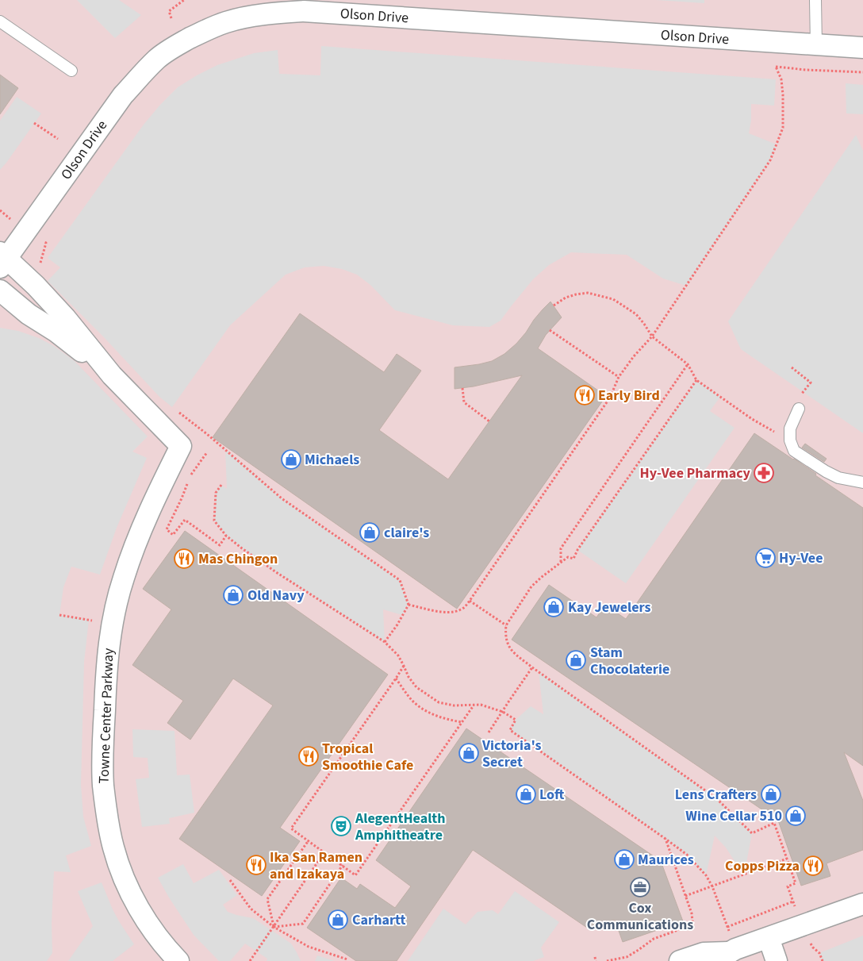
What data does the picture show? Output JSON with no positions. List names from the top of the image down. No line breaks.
{"streets":{"street":["Olson Drive","Towne Center Parkway"]},"crossings":[["Olson Drive","Towne Center Parkway"]],"places":{"restaurant":["Early Bird","Mas Chingon","Tropical Smoothie Cafe","Ika San Ramen and Izakaya","Copps Pizza"],"shop":["Michaels","claire's","Old Navy","Kay Jewelers","Stam Chocolaterie","Victoria's Secret","Loft","Lens Crafters","Wine Cellar 510","Maurices","Carhartt"],"pharmacy":["Hy-Vee Pharmacy"],"supermarket":["Hy-Vee"],"theatre":["AlegentHealth Amphitheatre"],"office":["Cox Communications"]}}
